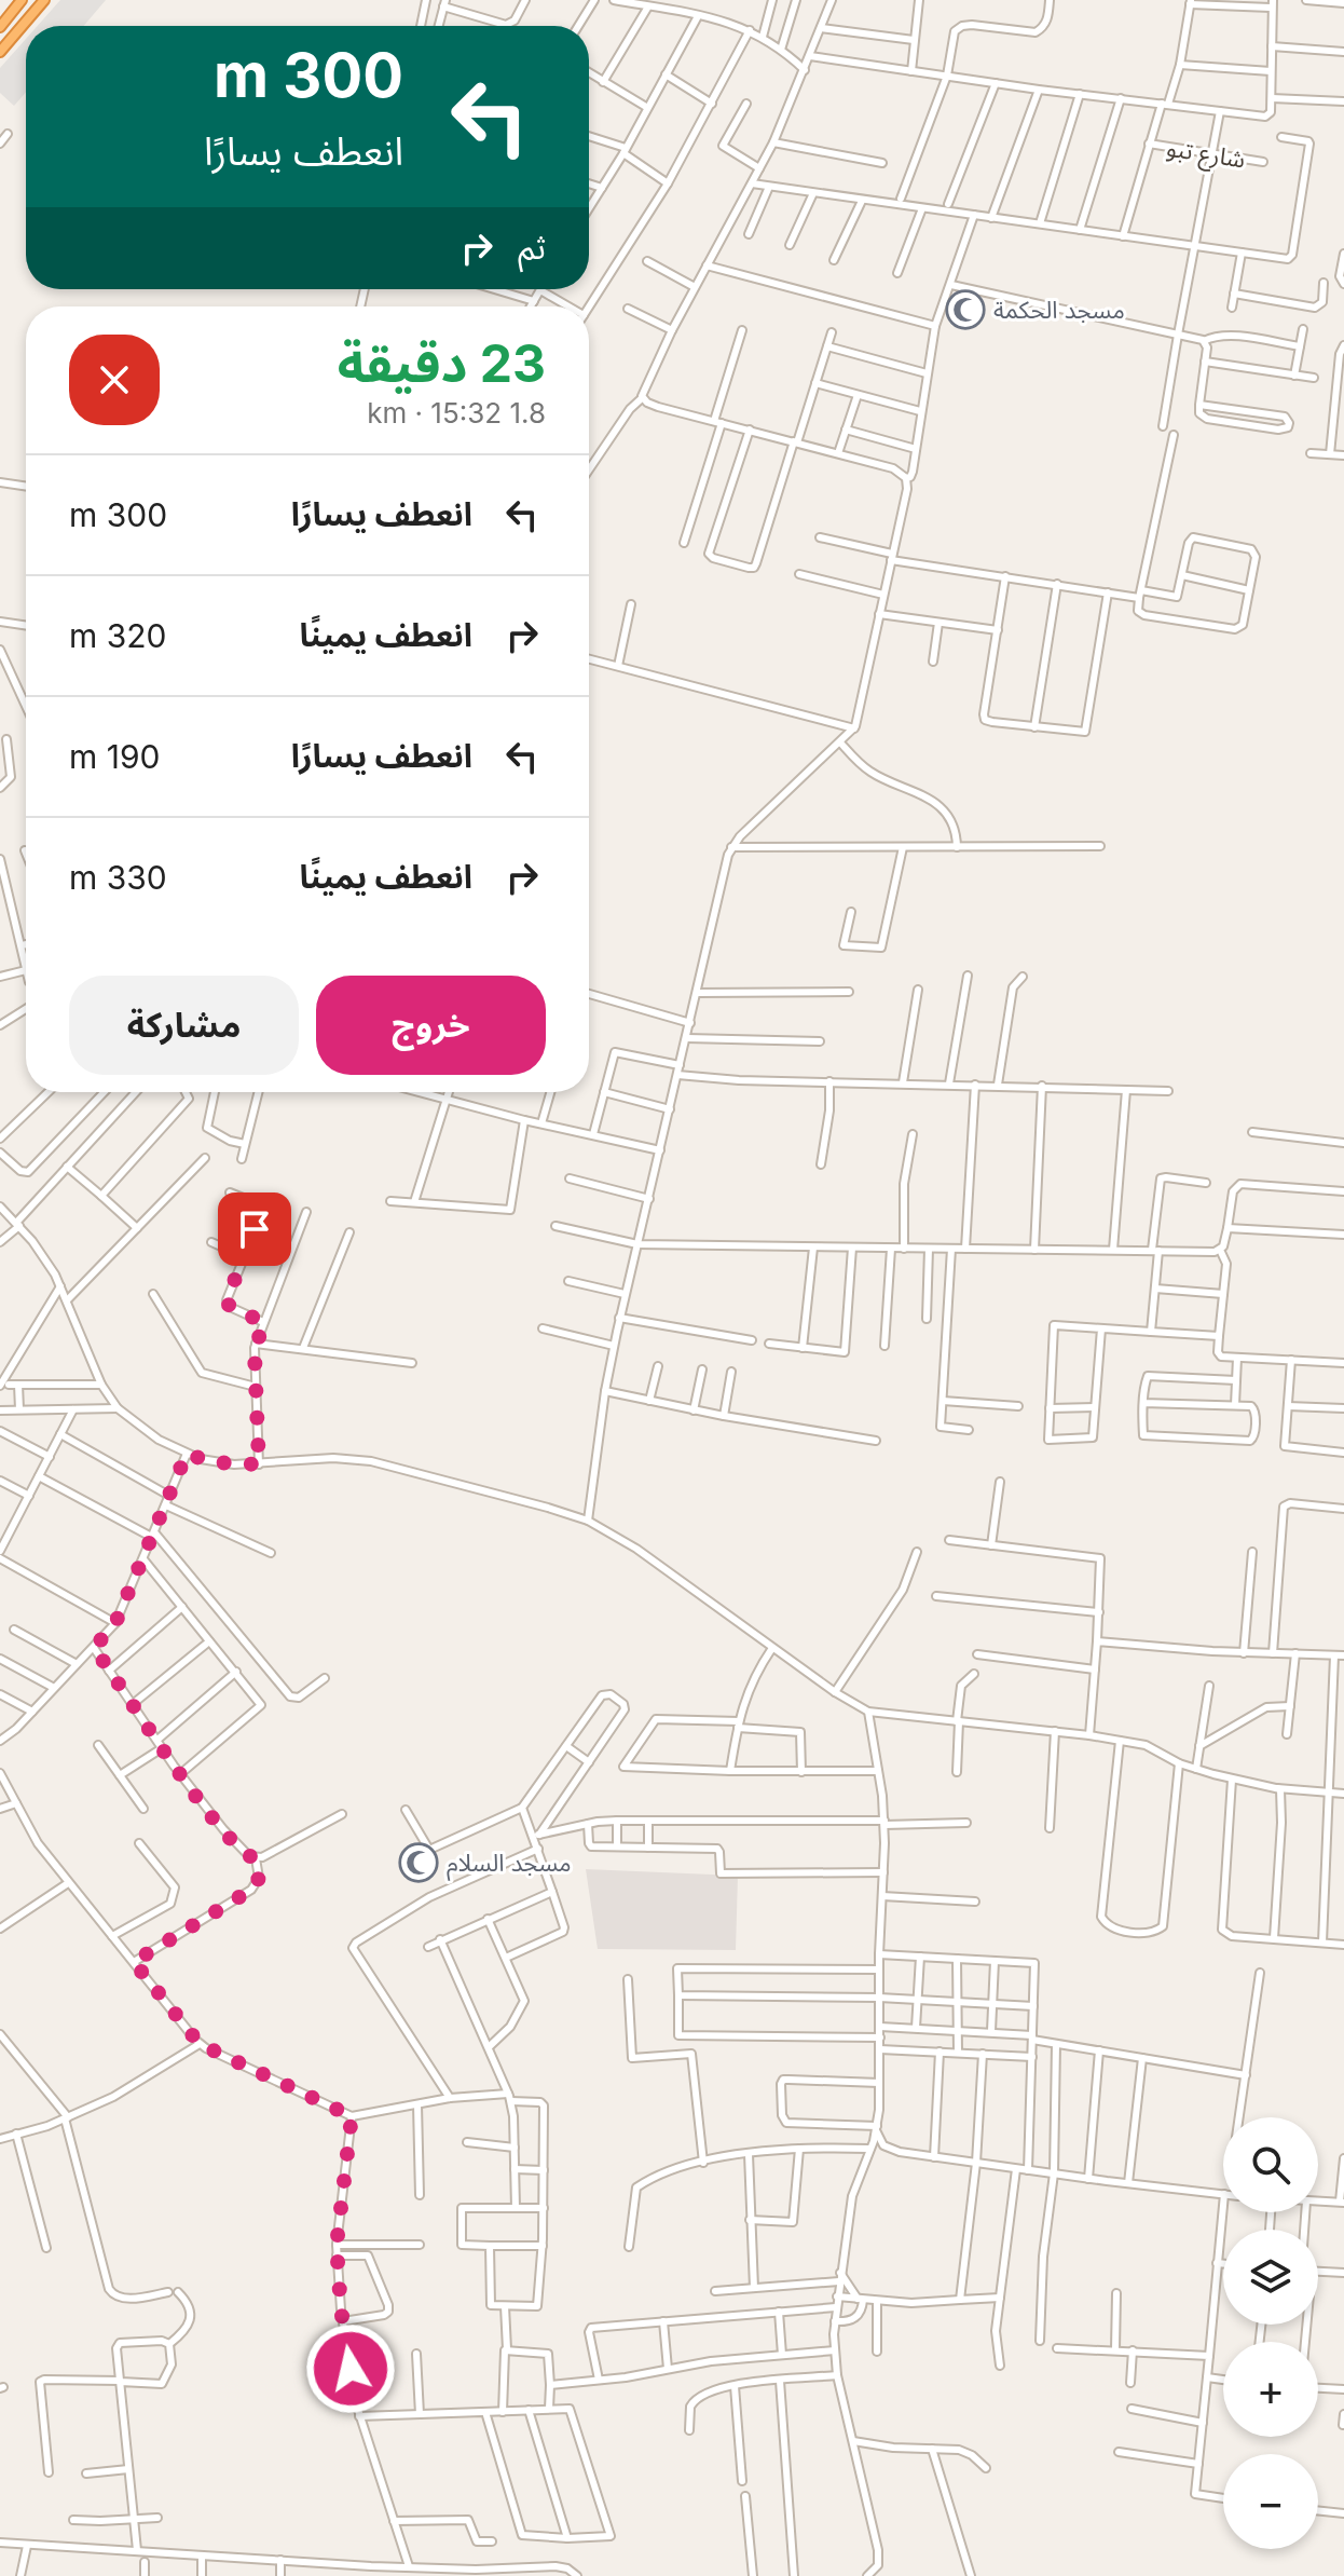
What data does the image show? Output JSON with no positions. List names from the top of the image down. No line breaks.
{"streets":{"street":["شارع تبو"]},"places":{"mosque":["مسجد الحكمة","مسجد السلام"]},"page":{"turn":["300 m","انعطف يسارًا"],"then":"ثم","heading":["23 دقيقة","1.8 km · 15:32"],"list":[{"name":"انعطف يسارًا","value":"300 m"},{"name":"انعطف يمينًا","value":"320 m"},{"name":"انعطف يسارًا","value":"190 m"},{"name":"انعطف يمينًا","value":"330 m"}],"buttons":["خروج","مشاركة"],"map_buttons":["+","−"]}}
